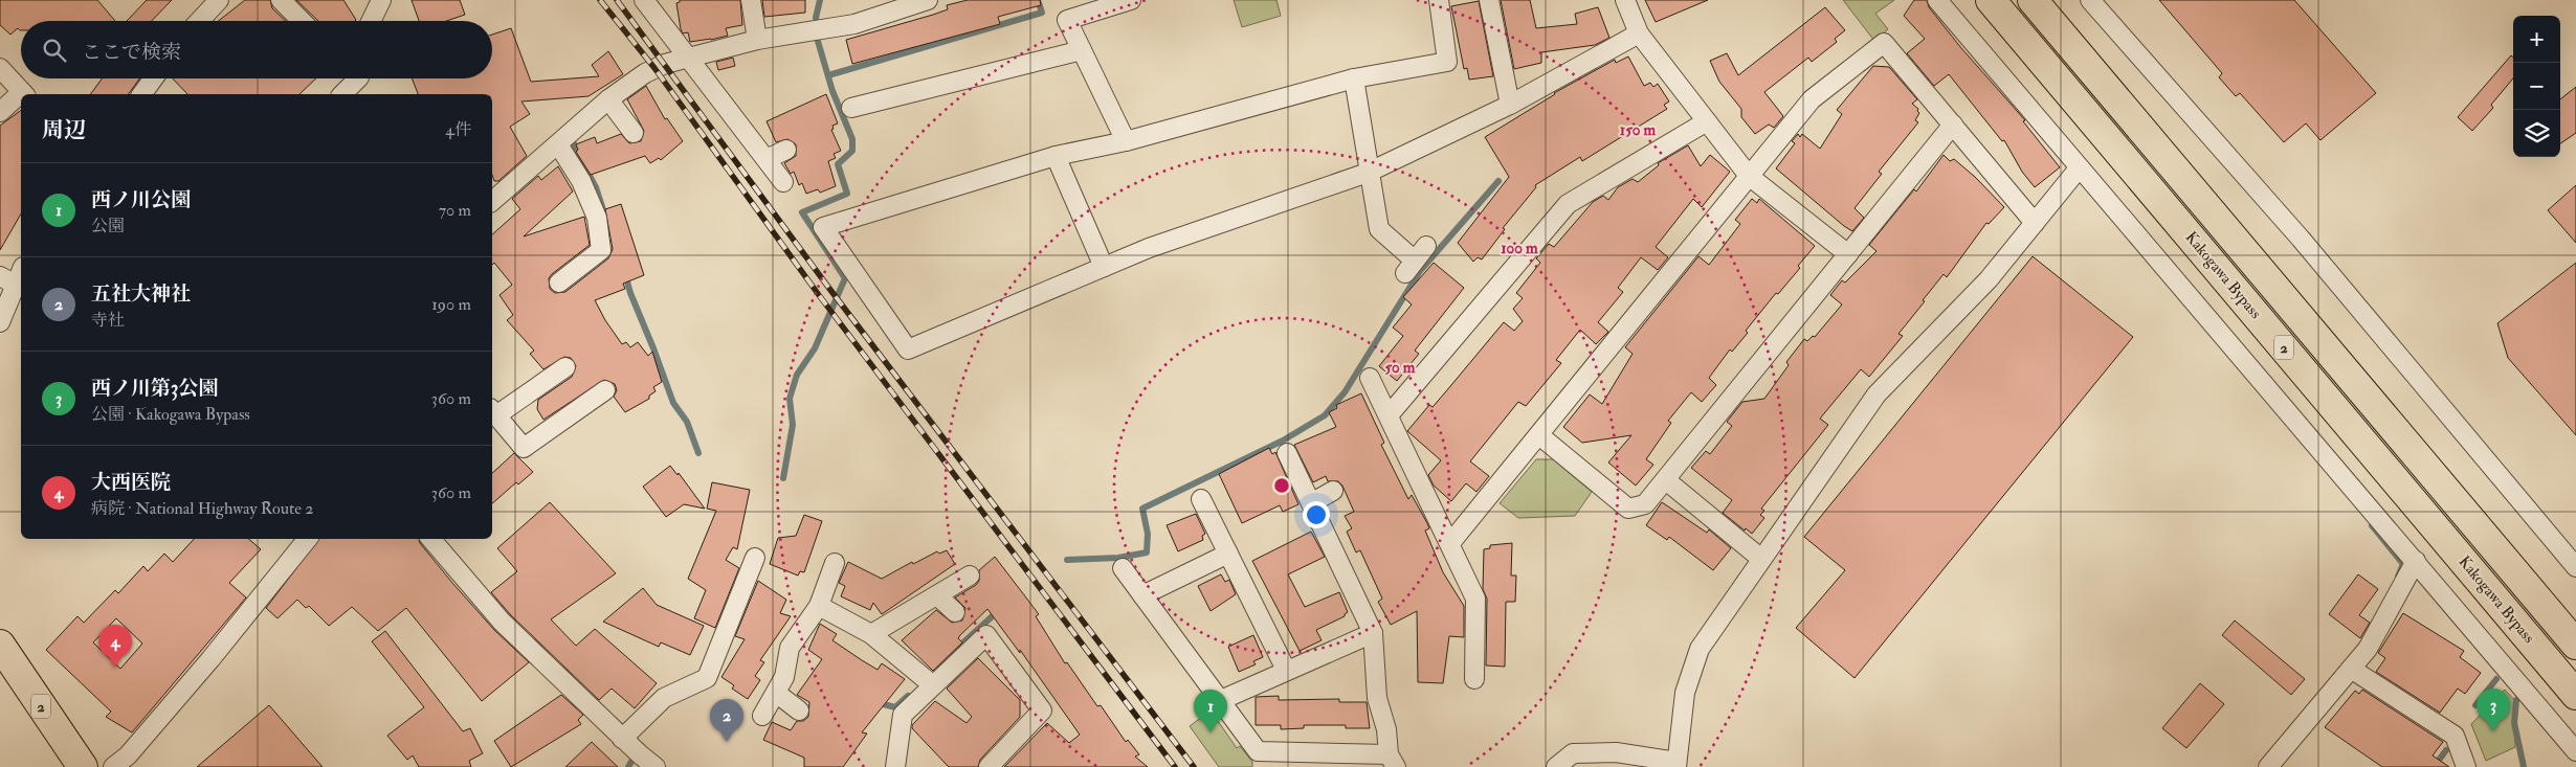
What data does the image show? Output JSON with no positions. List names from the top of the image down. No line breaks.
{"streets":{"highway":["Kakogawa Bypass","2"]},"page":{"map_buttons":["+","−"],"search":"ここで検索","heading":["周辺","4件"],"list":[{"mark":"1","name":"西ノ川公園","note":"公園","value":"70 m"},{"mark":"2","name":"五社大神社","note":"寺社","value":"190 m"},{"mark":"3","name":"西ノ川第3公園","note":"公園 · Kakogawa Bypass","value":"360 m"},{"mark":"4","name":"大西医院","note":"病院 · National Highway Route 2","value":"360 m"}],"pins":["4","3","1","2"]},"rings":["150 m","100 m","50 m"]}
